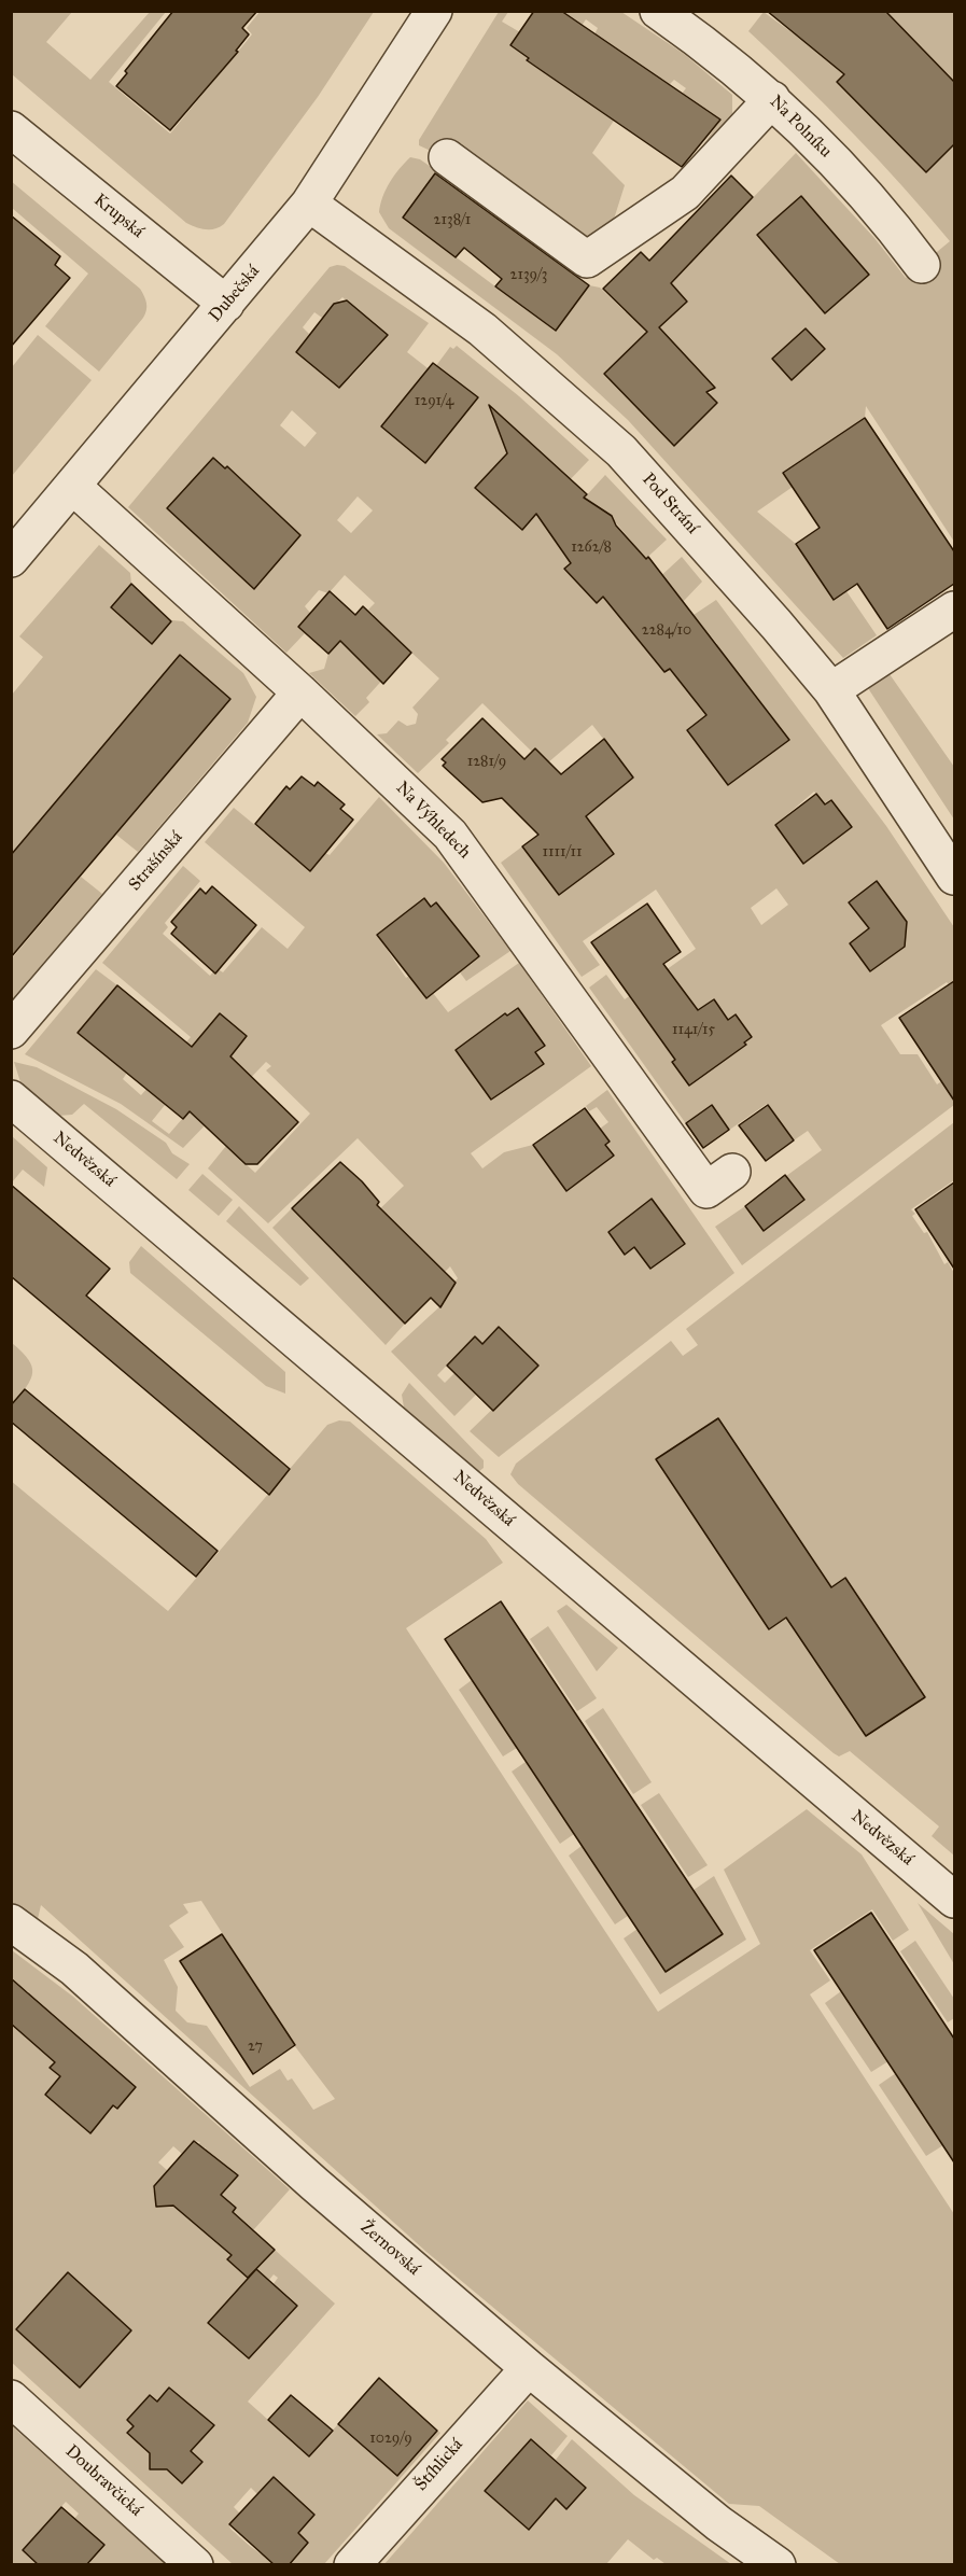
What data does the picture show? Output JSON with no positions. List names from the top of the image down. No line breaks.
{"streets":{"street":["Na Polníku","Krupská","Dubečská","Pod Strání","Na Výhledech","Strašínská","Nedvězská","Žernovská","Štíhlická","Doubravčická"]},"crossings":[["Krupská","Dubečská"],["Dubečská","Pod Strání"],["Dubečská","Na Výhledech"],["Na Výhledech","Strašínská"],["Žernovská","Štíhlická"]],"house_numbers":["2138/1","2139/3","1291/4","1262/8","2284/10","1281/9","1111/11","1141/15","27","1029/9"]}
